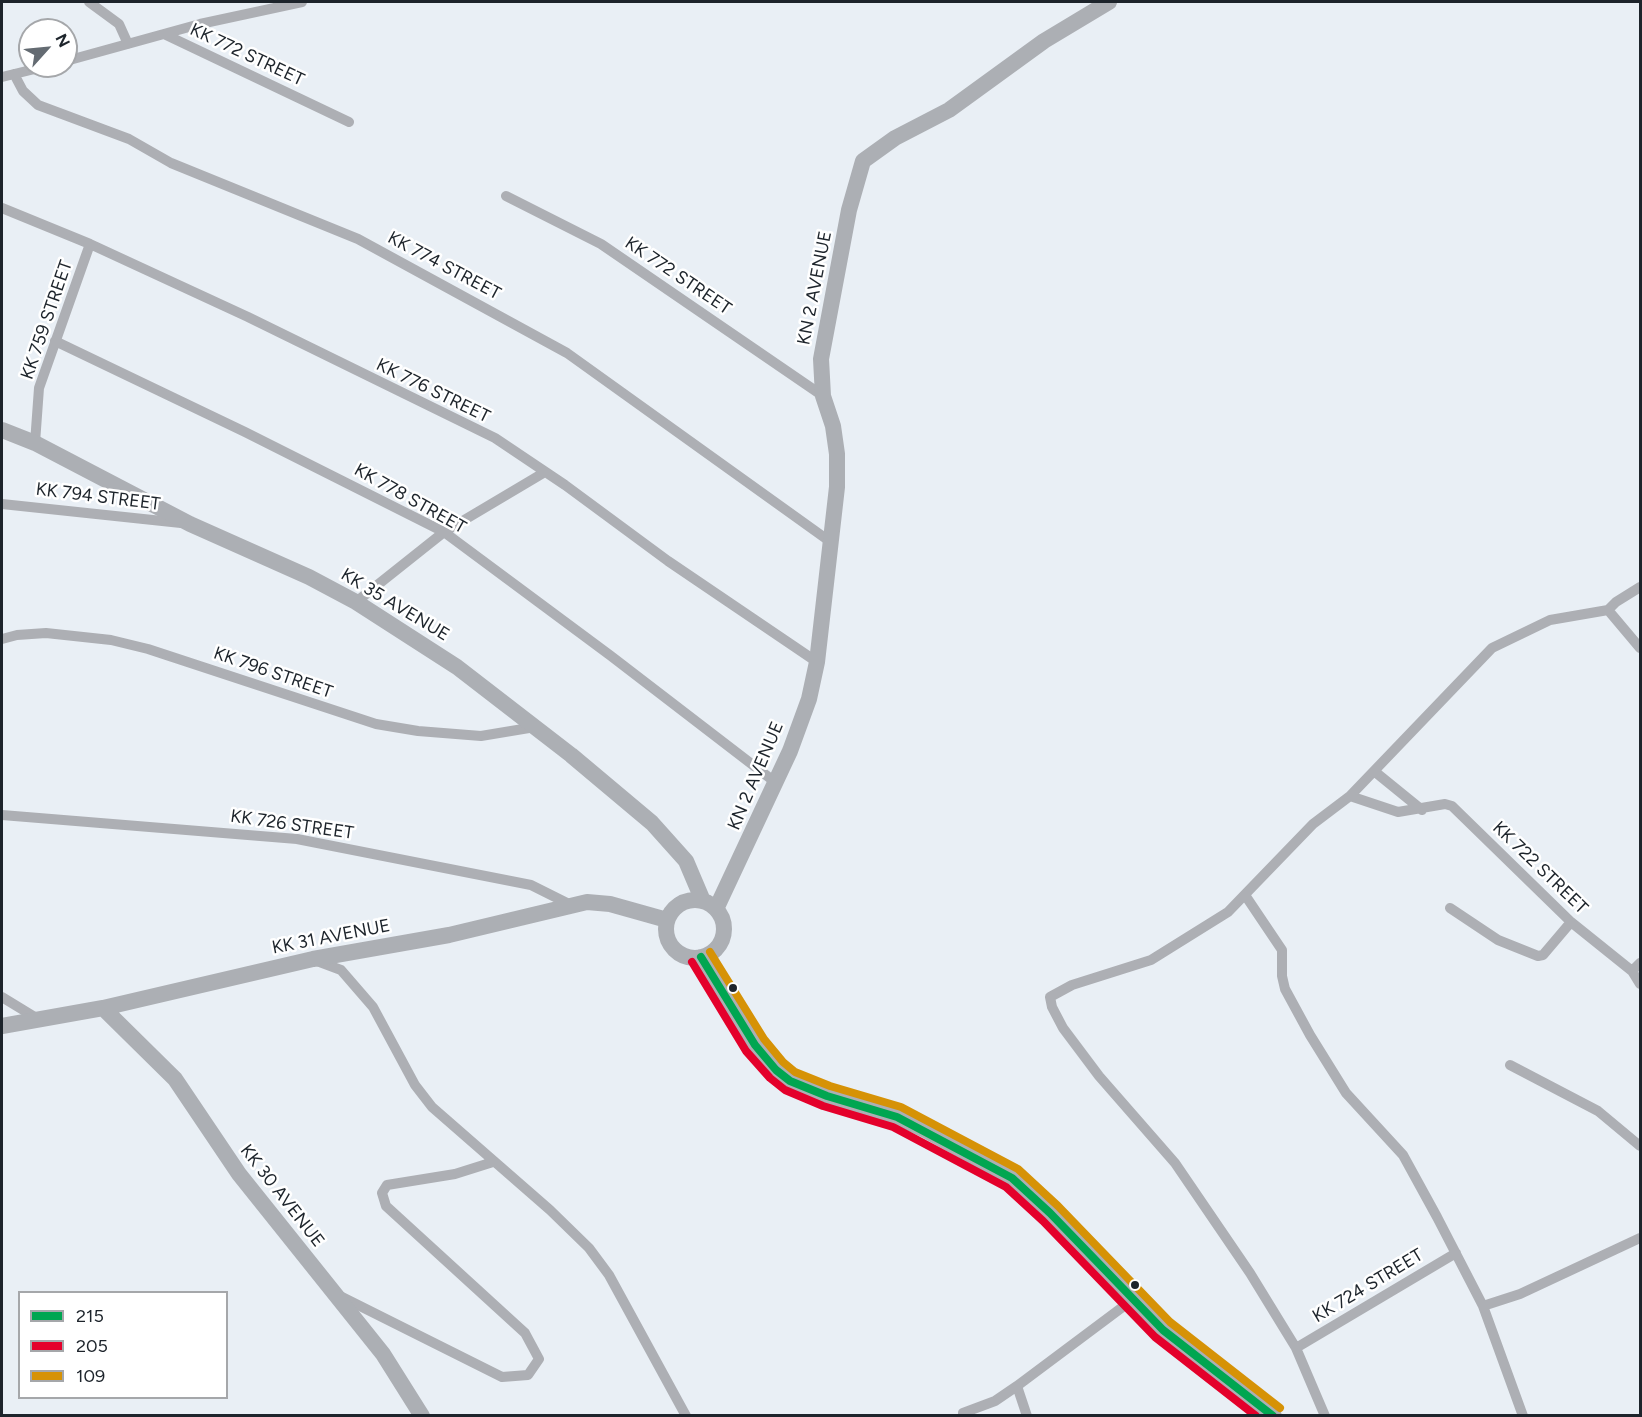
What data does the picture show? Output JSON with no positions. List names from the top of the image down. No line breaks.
{"streets":{"main road":["KN 2 AVENUE","KK 35 AVENUE","KK 31 AVENUE","KK 30 AVENUE"],"street":["KK 772 STREET","KK 774 STREET","KK 759 STREET","KK 776 STREET","KK 794 STREET","KK 778 STREET","KK 796 STREET","KK 726 STREET","KK 722 STREET","KK 724 STREET"]},"crossings":[["KK 772 STREET","KN 2 AVENUE"],["KK 774 STREET","KN 2 AVENUE"],["KN 2 AVENUE","KK 776 STREET"],["KN 2 AVENUE","KK 778 STREET"],["KN 2 AVENUE","KK 35 AVENUE"],["KN 2 AVENUE","KK 31 AVENUE"],["KK 759 STREET","KK 776 STREET"],["KK 759 STREET","KK 778 STREET"],["KK 759 STREET","KK 35 AVENUE"],["KK 794 STREET","KK 35 AVENUE"],["KK 35 AVENUE","KK 796 STREET"],["KK 35 AVENUE","KK 31 AVENUE"],["KK 726 STREET","KK 31 AVENUE"],["KK 31 AVENUE","KK 30 AVENUE"]],"lines":["transit line 109","transit line 215","transit line 205"],"legend":["215","205","109"],"north":"top right"}
